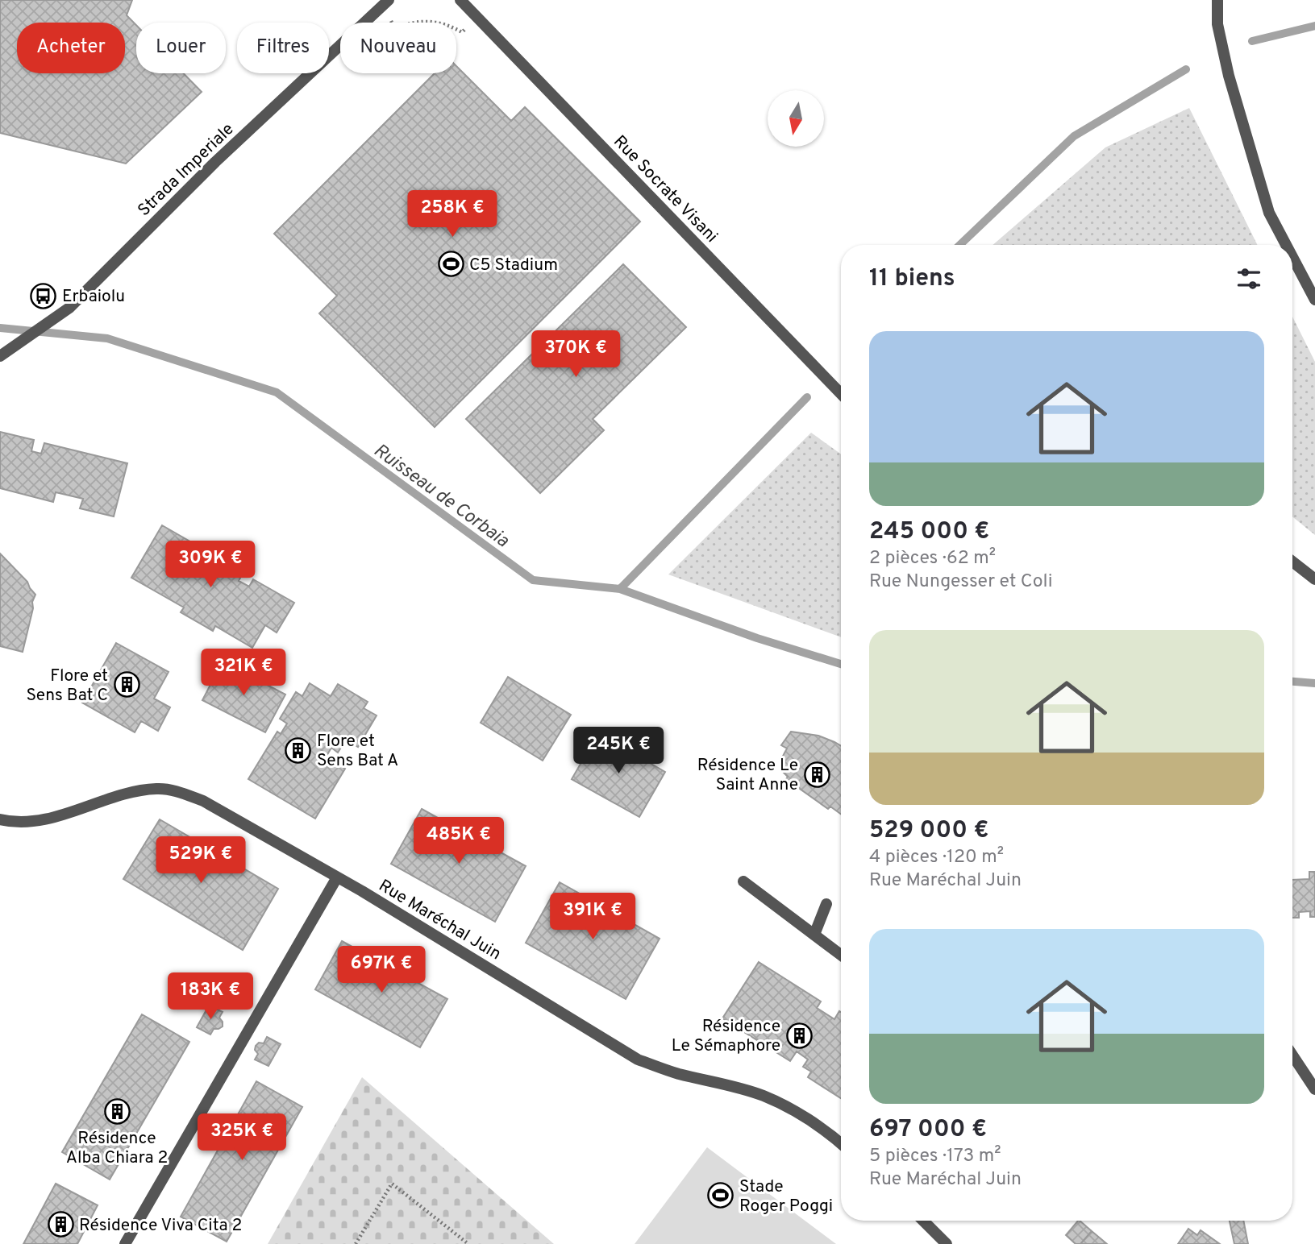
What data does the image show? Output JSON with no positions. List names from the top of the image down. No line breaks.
{"streets":{"street":["Strada Imperiale","Rue Socrate Visani","Rue Maréchal Juin"]},"water":["Ruisseau de Corbaia"],"places":{"sports":["C5 Stadium","Stade Roger Poggi"],"bus stop":["Erbaiolu"],"building":["Flore et Sens Bat C","Flore et Sens Bat A","Résidence Le Saint Anne","Résidence Le Sémaphore","Résidence Alba Chiara 2","Résidence Viva Cita 2"]},"north":"bottom","page":{"chip":["Acheter","Louer","Filtres","Nouveau"],"price":["258K €","370K €","309K €","321K €","245K €","485K €","529K €","391K €","697K €","183K €","325K €"],"heading":"11 biens","list":[{"name":"245 000 €","note":"2 pièces · 62 m² · Rue Nungesser et Coli"},{"name":"529 000 €","note":"4 pièces · 120 m² · Rue Maréchal Juin"},{"name":"697 000 €","note":"5 pièces · 173 m² · Rue Maréchal Juin"}]}}
